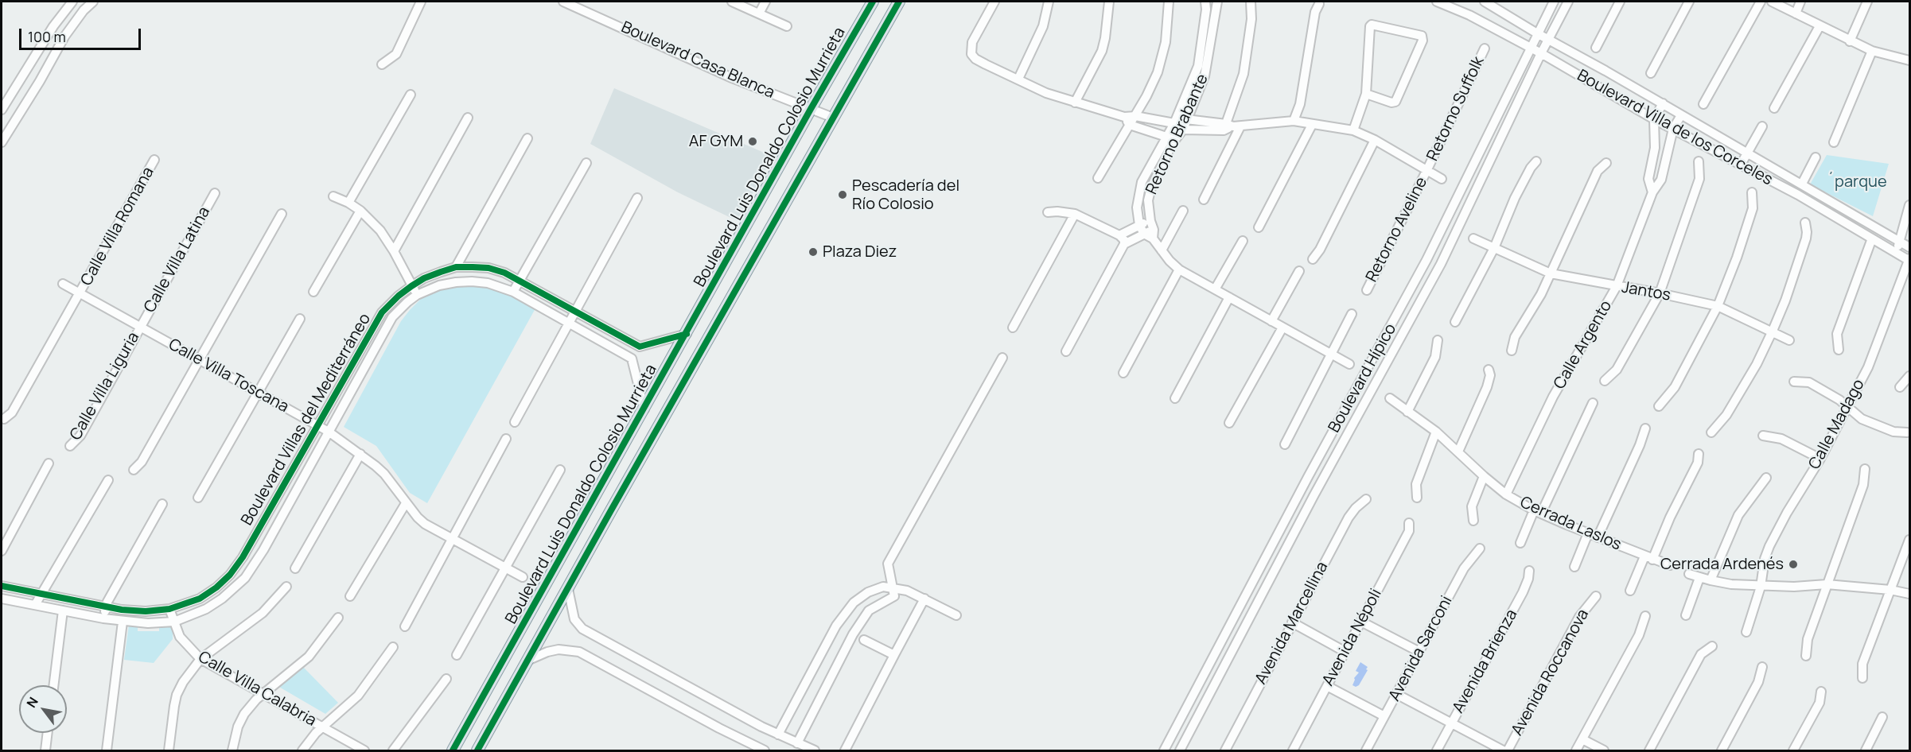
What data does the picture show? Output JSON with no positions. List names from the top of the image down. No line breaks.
{"streets":{"main road":["Boulevard Luis Donaldo Colosio Murrieta"],"street":["Boulevard Casa Blanca","Retorno Suffolk","Boulevard Villa de los Corceles","Retorno Brabante","Calle Villa Romana","Retorno Aveline","Calle Villa Latina","Jantos","Calle Argento","Calle Villa Toscana","Boulevard Hípico","Calle Villa Liguria","Boulevard Villas del Mediterráneo","Calle Madago","Cerrada Laslos","Avenida Marcellina","Avenida Népoli","Avenida Sarconi","Avenida Brienza","Avenida Roccanova","Calle Villa Calabria"]},"crossings":[["Boulevard Casa Blanca","Boulevard Luis Donaldo Colosio Murrieta"],["Retorno Suffolk","Retorno Aveline"],["Boulevard Villa de los Corceles","Calle Argento"],["Boulevard Villa de los Corceles","Boulevard Hípico"],["Boulevard Villa de los Corceles","Calle Madago"],["Calle Villa Romana","Calle Villa Toscana"],["Calle Villa Latina","Calle Villa Toscana"],["Calle Villa Latina","Calle Villa Liguria"],["Jantos","Calle Argento"],["Calle Argento","Cerrada Laslos"],["Calle Villa Toscana","Calle Villa Liguria"],["Calle Villa Toscana","Boulevard Villas del Mediterráneo"],["Boulevard Villas del Mediterráneo","Calle Villa Calabria"]],"parks":["´parque"],"places":["AF GYM","Pescadería del Río Colosio","Plaza Diez","Cerrada Ardenés"],"scale_bar":"100 m","north":"top left"}
